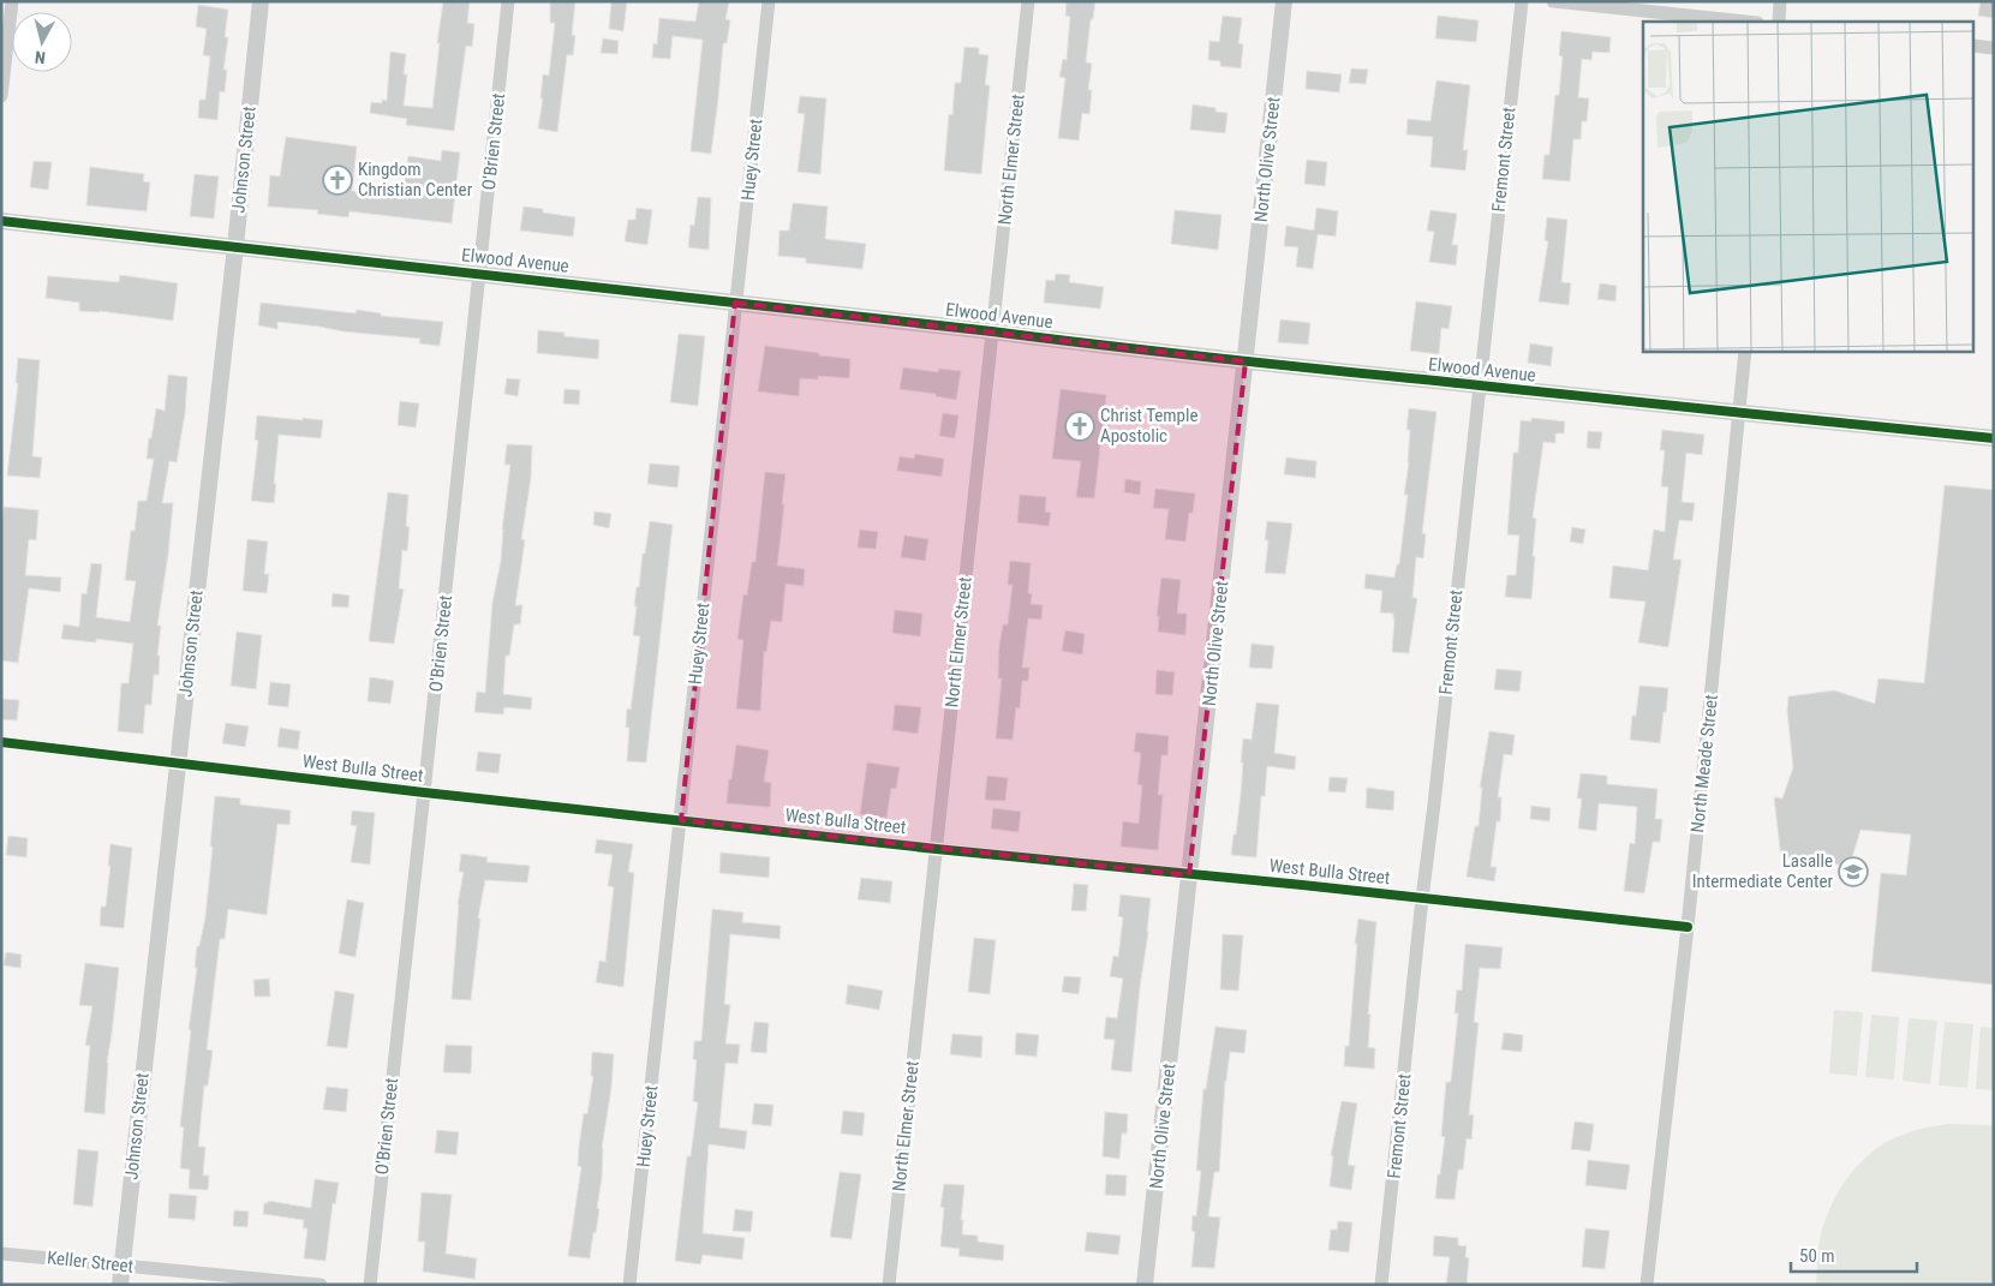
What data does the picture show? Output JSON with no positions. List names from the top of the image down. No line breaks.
{"streets":{"street":["O'Brien Street","Johnson Street","Huey Street","North Elmer Street","North Olive Street","Fremont Street","Elwood Avenue","North Meade Street","West Bulla Street","Keller Street"]},"crossings":[["O'Brien Street","Elwood Avenue"],["O'Brien Street","West Bulla Street"],["Johnson Street","Elwood Avenue"],["Johnson Street","West Bulla Street"],["Johnson Street","Keller Street"],["Huey Street","Elwood Avenue"],["Huey Street","West Bulla Street"],["North Elmer Street","Elwood Avenue"],["North Elmer Street","West Bulla Street"],["North Olive Street","Elwood Avenue"],["North Olive Street","West Bulla Street"],["Fremont Street","Elwood Avenue"],["Fremont Street","West Bulla Street"],["Elwood Avenue","North Meade Street"],["North Meade Street","West Bulla Street"]],"places":{"church":["Kingdom Christian Center","Christ Temple Apostolic"],"school or university":["Lasalle Intermediate Center"]},"scale_bar":"50 m","north":"bottom"}
